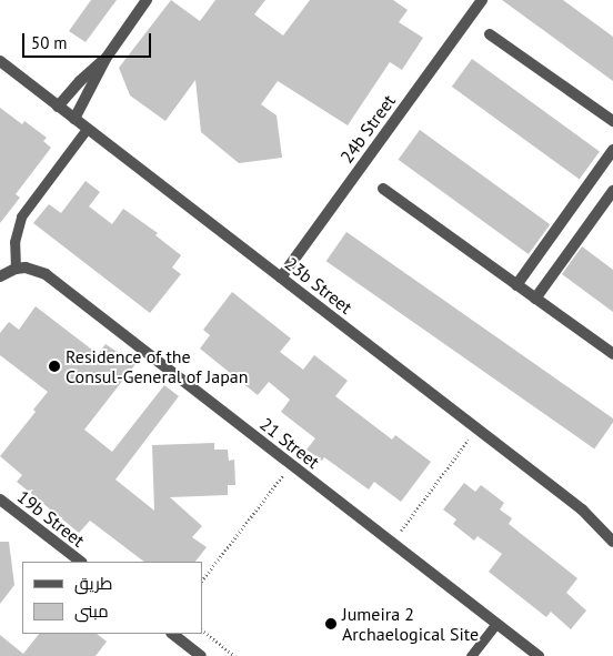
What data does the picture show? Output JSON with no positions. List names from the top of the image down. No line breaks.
{"streets":{"street":["24b Street","23b Street","21 Street","19b Street"]},"crossings":[["24b Street","23b Street"]],"places":["Residence of the Consul-General of Japan","Jumeira 2 Archaelogical Site"],"legend":["طريق","مبنى"],"scale_bar":"50 m"}
